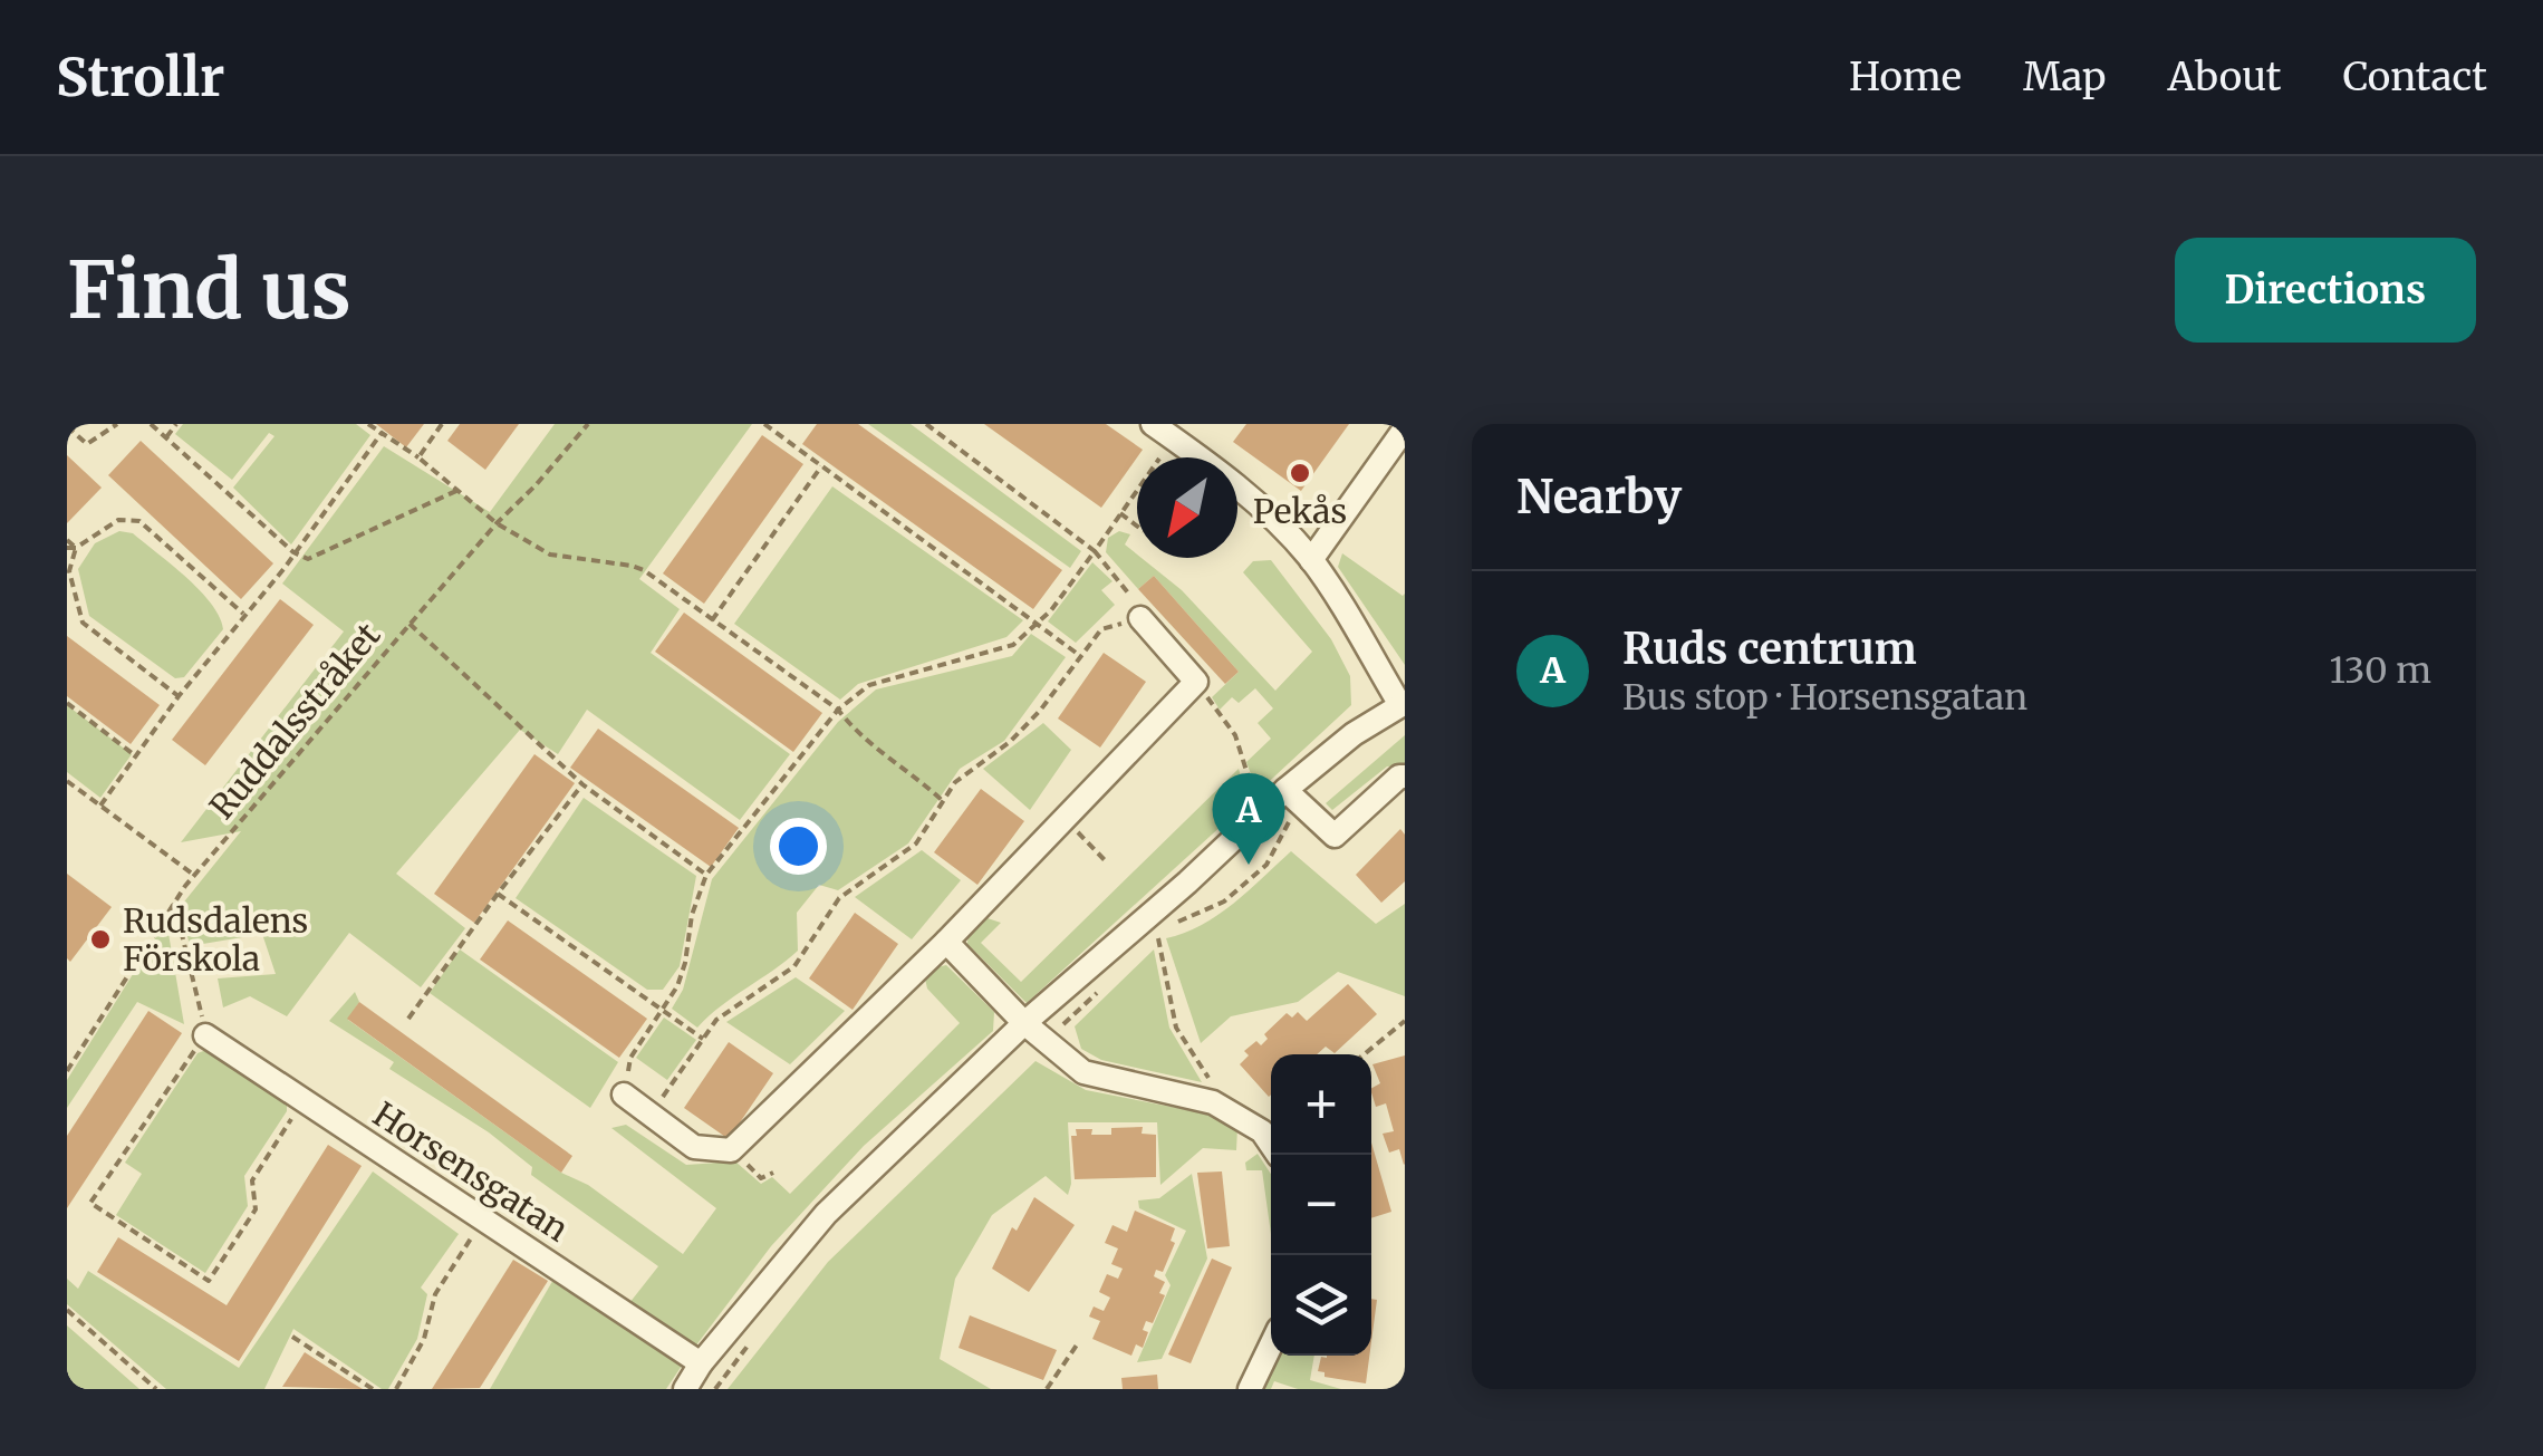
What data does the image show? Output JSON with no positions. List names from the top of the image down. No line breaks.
{"streets":{"street":["Horsensgatan"],"path":["Ruddalsstråket"]},"places":["Pekås","Rudsdalens Förskola"],"north":"bottom left","page":{"header":"Strollr","nav":["Home","Map","About","Contact"],"buttons":"Directions","title":"Find us","heading":"Nearby","list":[{"mark":"A","name":"Ruds centrum","note":"Bus stop · Horsensgatan","value":"130 m"}],"pins":"A","map_buttons":["+","−"]}}
